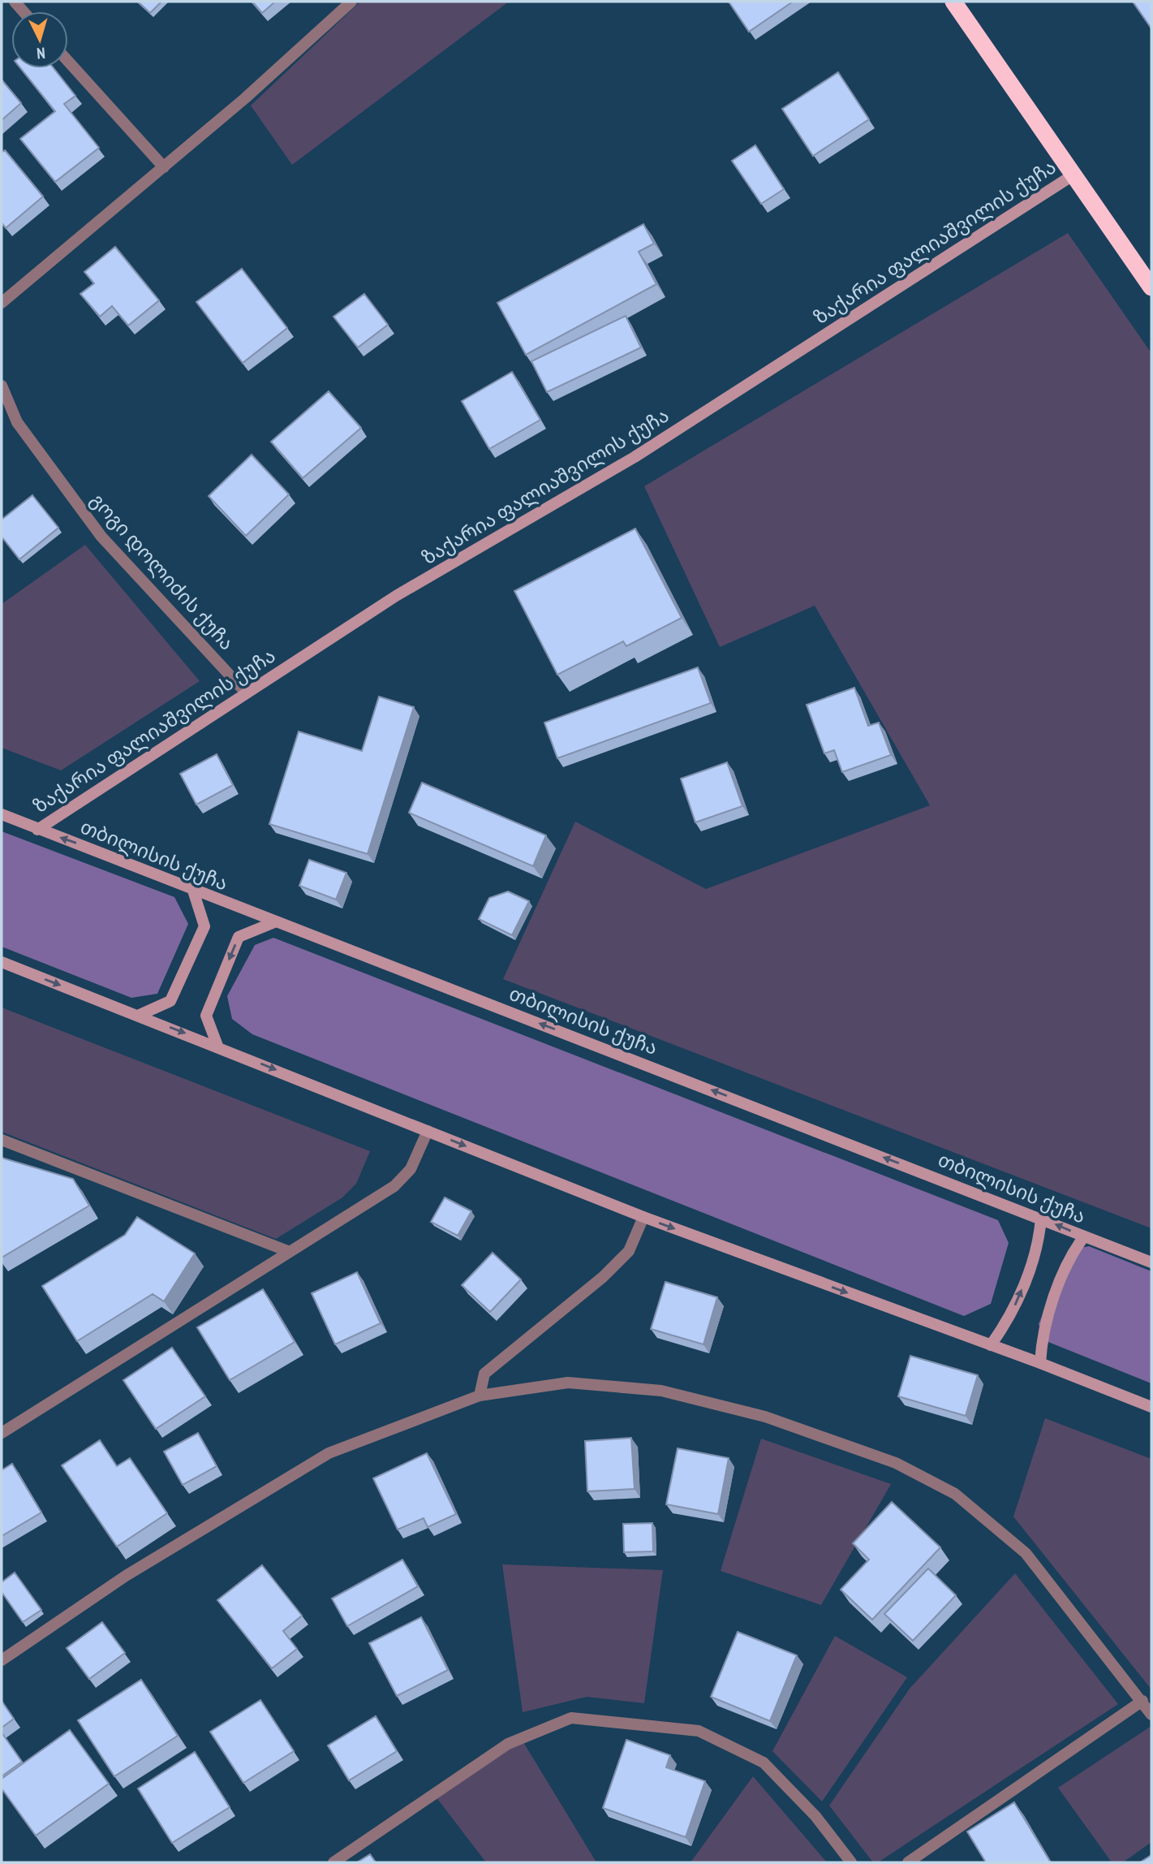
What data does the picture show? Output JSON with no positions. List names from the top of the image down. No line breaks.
{"streets":{"main road":["ზაქარია ფალიაშვილის ქუჩა","თბილისის ქუჩა"],"street":["გოგი დოლიძის ქუჩა"]},"crossings":[["ზაქარია ფალიაშვილის ქუჩა","გოგი დოლიძის ქუჩა"],["ზაქარია ფალიაშვილის ქუჩა","თბილისის ქუჩა"]],"one_way":["თბილისის ქუჩა"],"north":"bottom"}
